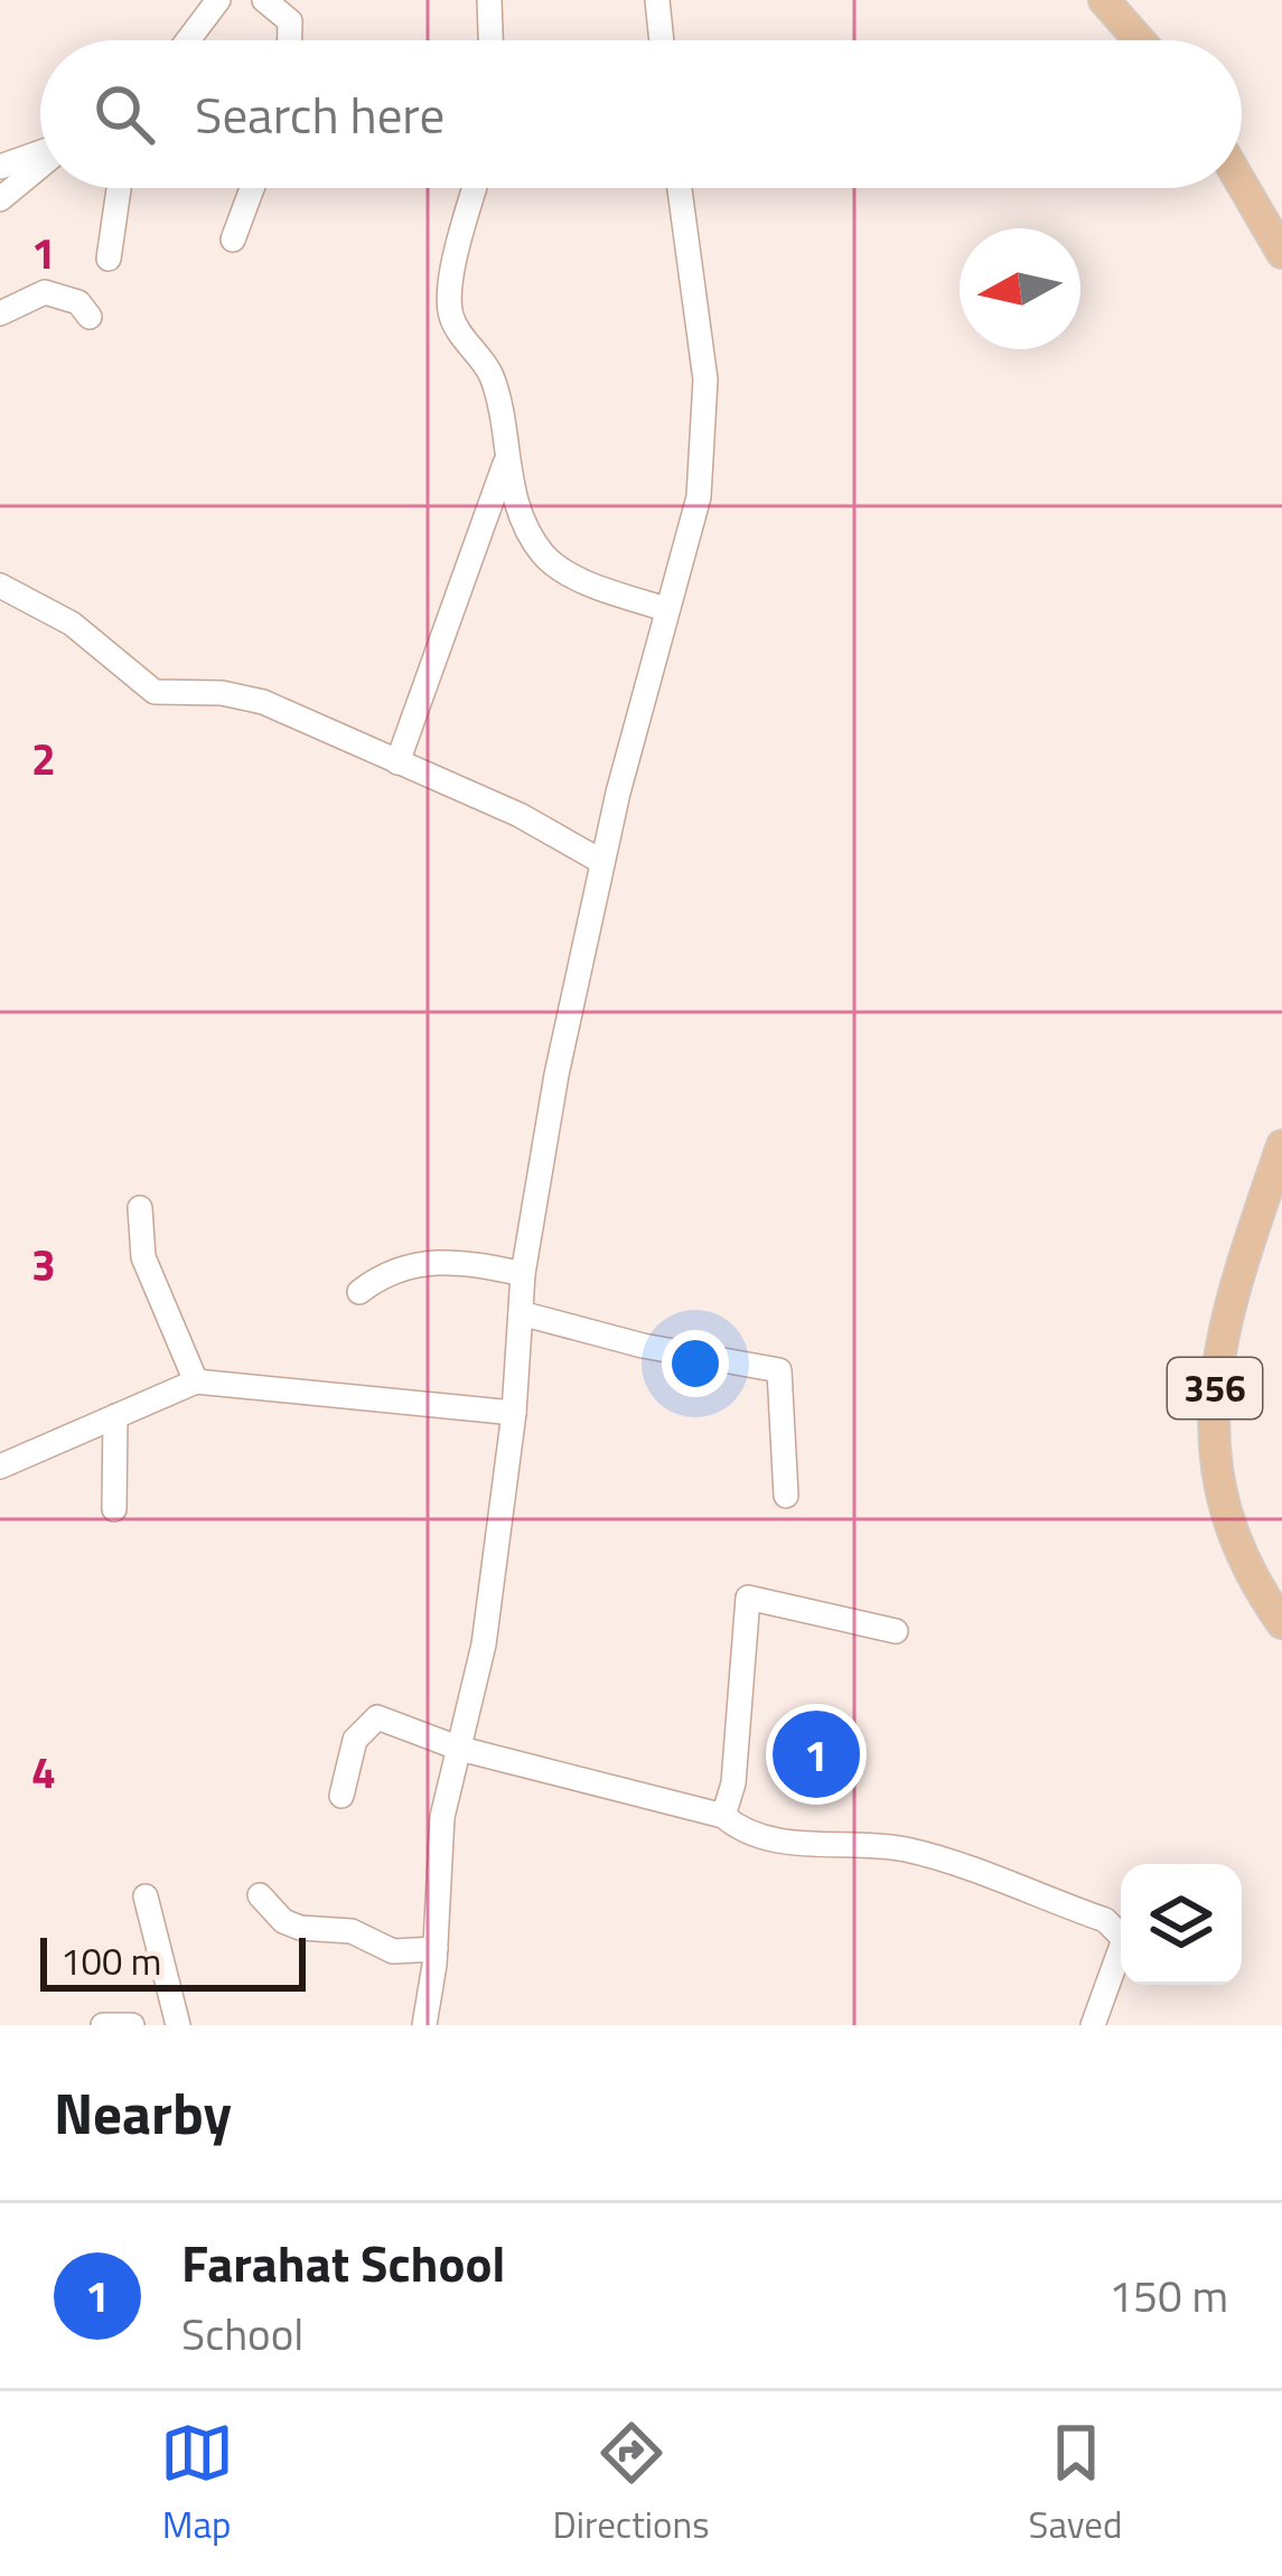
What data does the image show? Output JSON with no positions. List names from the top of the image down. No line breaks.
{"streets":{"main road":["356"]},"scale_bar":"100 m","north":"left","page":{"search":"Search here","pins":"1","scale":"100 m","heading":"Nearby","list":[{"mark":"1","name":"Farahat School","note":"School","value":"150 m"}],"nav":["Map","Directions","Saved"]},"grid":{"rows":["1","2","3","4"]}}
